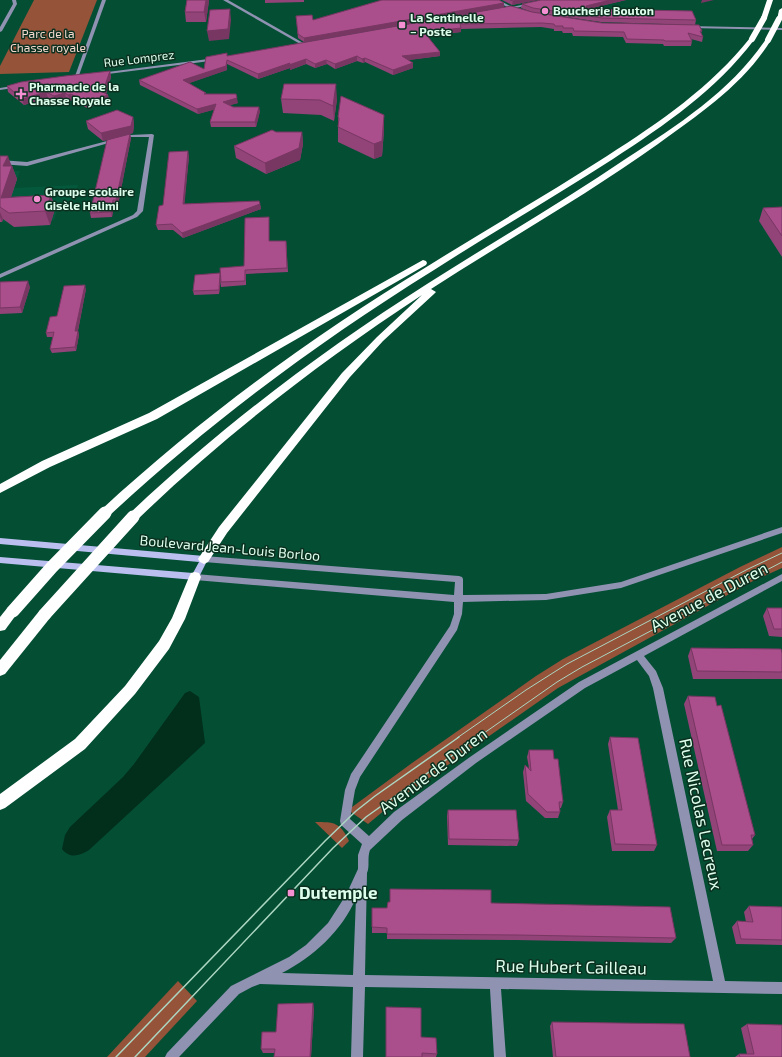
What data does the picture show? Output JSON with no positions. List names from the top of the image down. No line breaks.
{"streets":{"main road":["Boulevard Jean-Louis Borloo"],"street":["Rue Lomprez","Avenue de Duren","Rue Nicolas Lecreux","Rue Hubert Cailleau"]},"crossings":[["Avenue de Duren","Rue Nicolas Lecreux"],["Avenue de Duren","Rue Hubert Cailleau"],["Rue Nicolas Lecreux","Rue Hubert Cailleau"]],"parks":["Parc de la Chasse royale"],"places":{"other":["Boucherie Bouton","Groupe scolaire Gisèle Halimi"],"transit":["La Sentinelle – Poste","Dutemple"],"health":["Pharmacie de la Chasse Royale"]}}
